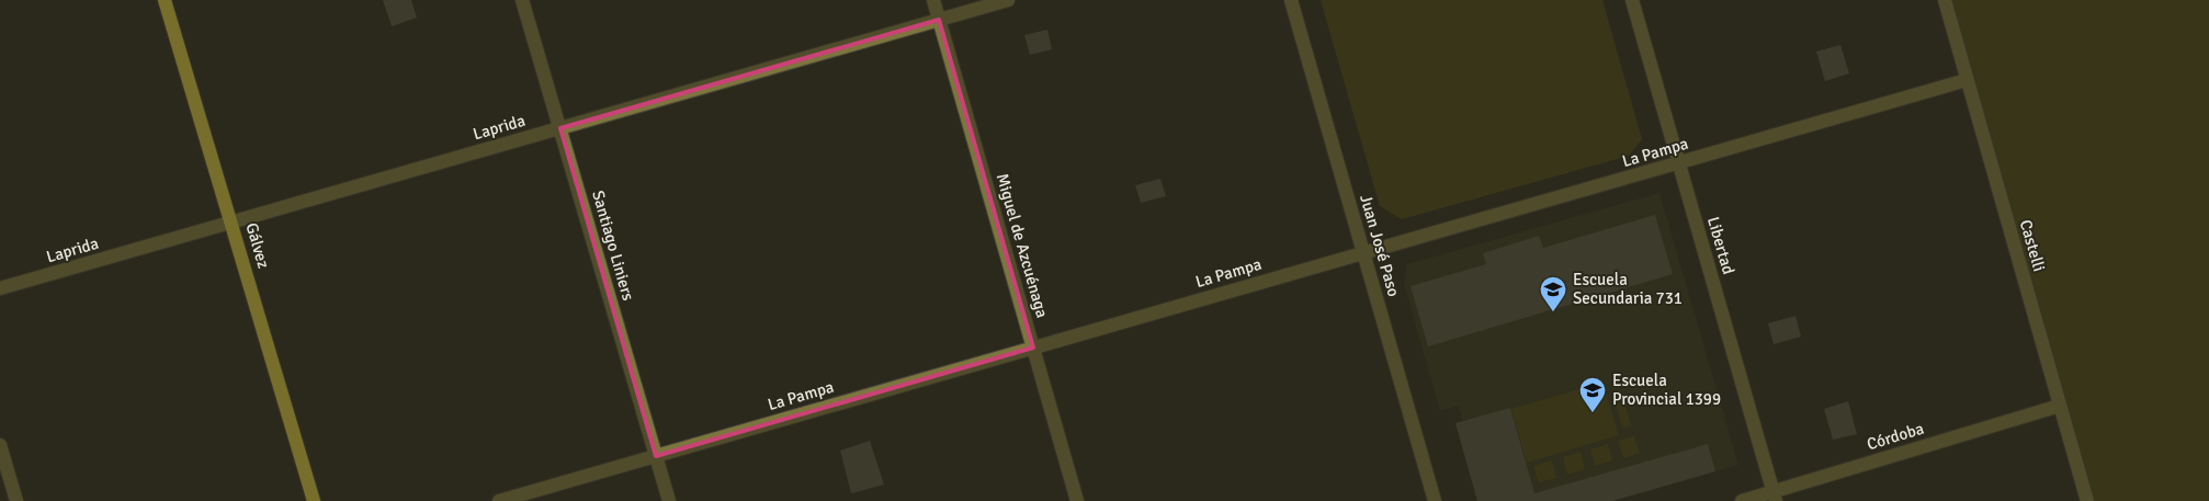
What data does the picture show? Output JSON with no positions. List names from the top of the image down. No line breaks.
{"streets":{"main road":["Gálvez"],"street":["Laprida","La Pampa","Santiago Liniers","Miguel de Azcuénaga","Juan José Paso","Libertad","Castelli","Córdoba"]},"crossings":[["Laprida","Gálvez"],["Laprida","Santiago Liniers"],["Laprida","Miguel de Azcuénaga"],["La Pampa","Santiago Liniers"],["La Pampa","Miguel de Azcuénaga"],["La Pampa","Juan José Paso"],["La Pampa","Libertad"],["La Pampa","Castelli"],["Libertad","Córdoba"],["Castelli","Córdoba"]],"places":{"school or university":["Escuela Secundaria 731","Escuela Provincial 1399"]}}
